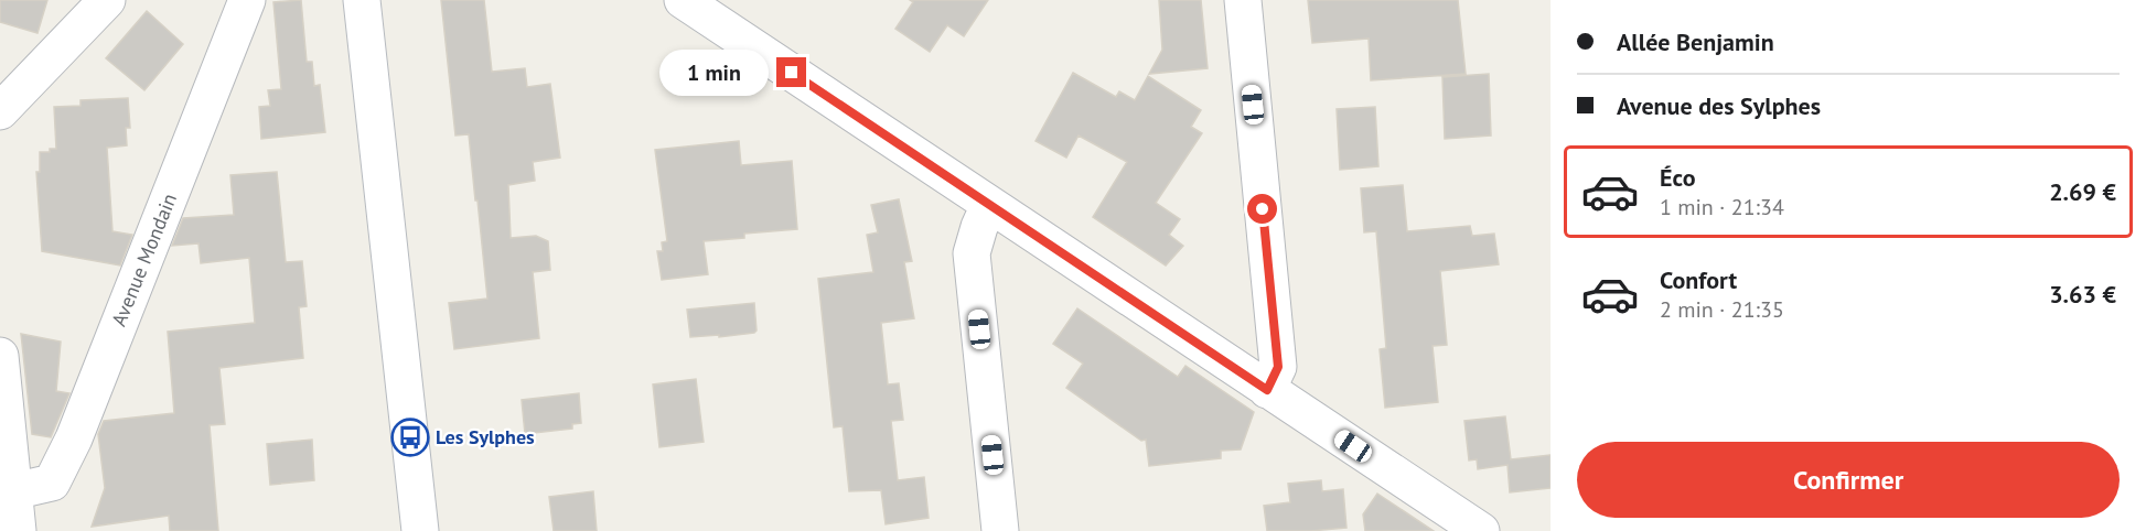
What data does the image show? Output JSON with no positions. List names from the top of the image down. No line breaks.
{"streets":{"street":["Avenue Mondain"]},"places":{"bus stop":["Les Sylphes"]},"page":{"banner":["Allée Benjamin","Avenue des Sylphes"],"bubble":"1 min","list":[{"name":"Éco","note":"1 min · 21:34","value":"2.69 €"},{"name":"Confort","note":"2 min · 21:35","value":"3.63 €"}],"buttons":"Confirmer"}}
